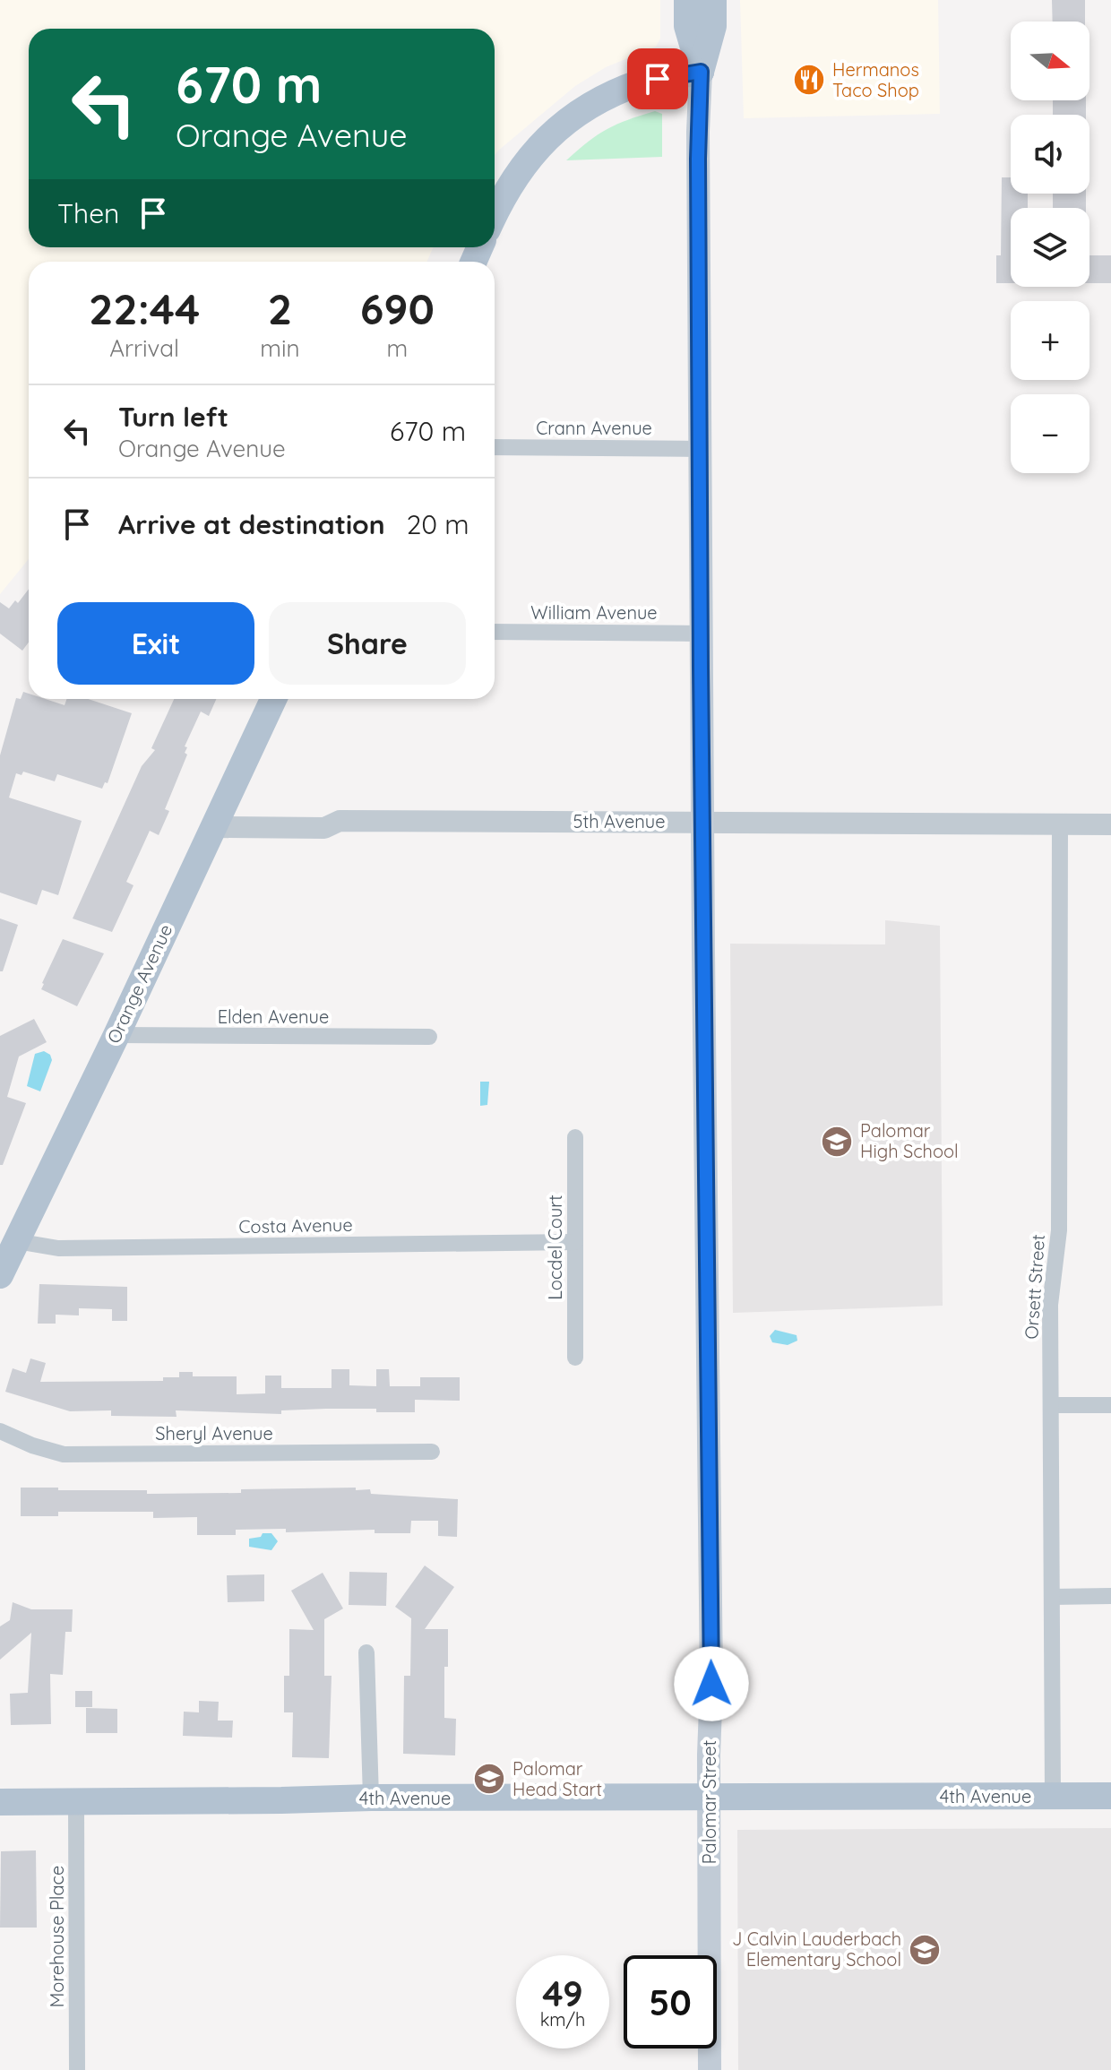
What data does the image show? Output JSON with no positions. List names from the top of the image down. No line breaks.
{"streets":{"main road":["Orange Avenue","4th Avenue","Palomar Street"],"street":["Crann Avenue","William Avenue","5th Avenue","Elden Avenue","Costa Avenue","Locdel Court","Orsett Street","Sheryl Avenue","Morehouse Place"]},"crossings":[["Crann Avenue","Palomar Street"],["William Avenue","Palomar Street"],["5th Avenue","Orange Avenue"],["5th Avenue","Orsett Street"],["5th Avenue","Palomar Street"],["Orange Avenue","Elden Avenue"],["Orange Avenue","Costa Avenue"],["Costa Avenue","Locdel Court"],["Orsett Street","4th Avenue"],["4th Avenue","Palomar Street"],["4th Avenue","Morehouse Place"]],"places":{"restaurant":["Hermanos Taco Shop"],"school or university":["Palomar High School","Palomar Head Start","J Calvin Lauderbach Elementary School"]},"north":"right","page":{"map_buttons":["+","−"],"turn":["670 m","Orange Avenue"],"then":"Then","eta":["22:44","Arrival","2","min","690","m"],"list":[{"name":"Turn left","note":"Orange Avenue","value":"670 m"},{"name":"Arrive at destination","value":"20 m"}],"buttons":["Exit","Share"],"speed":"49 km/h","limit":"50"}}
